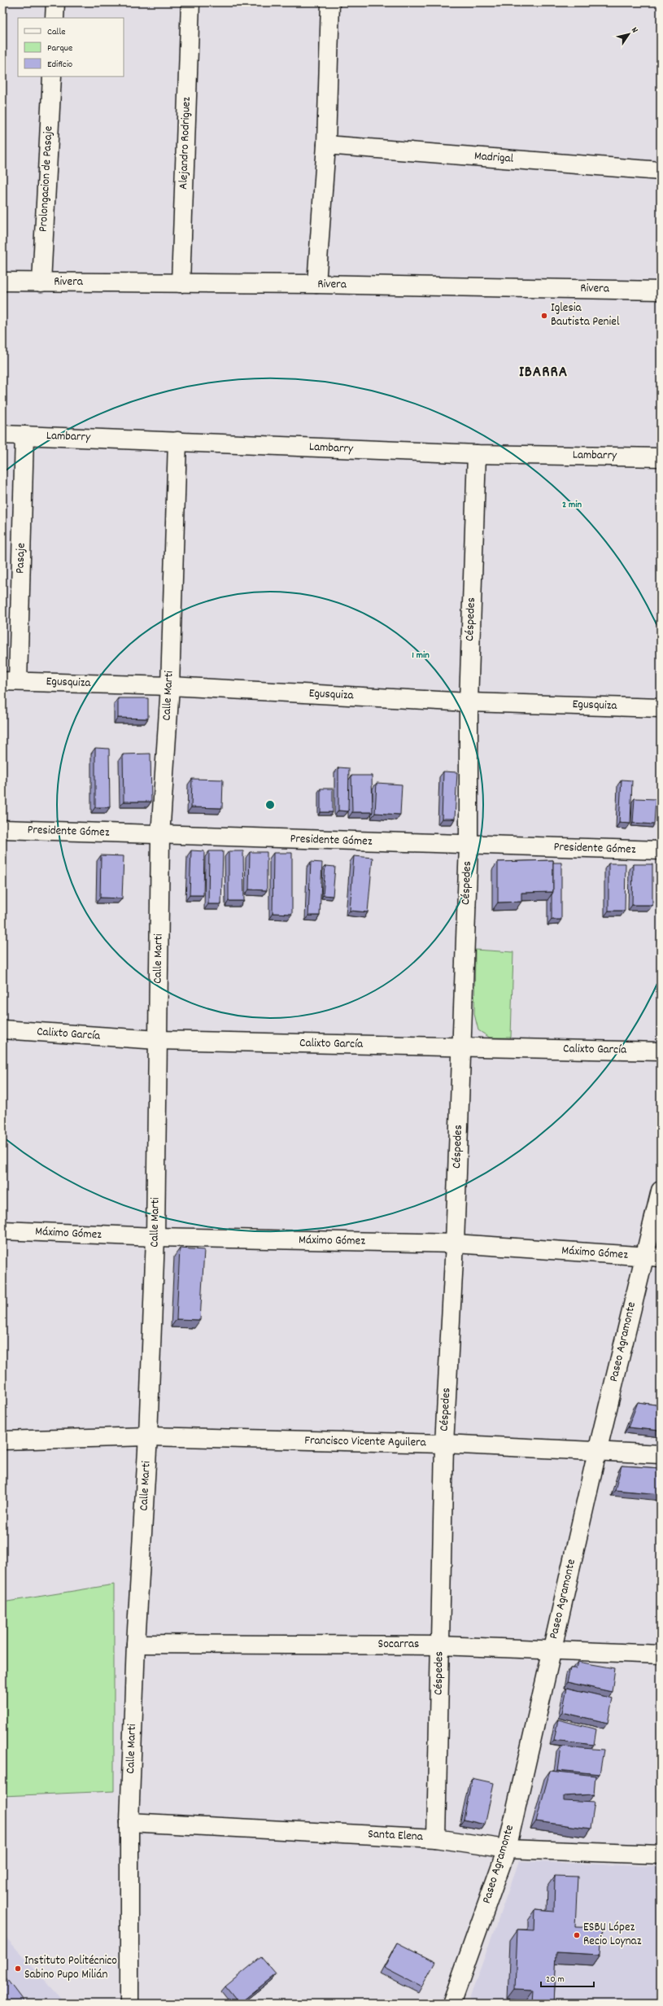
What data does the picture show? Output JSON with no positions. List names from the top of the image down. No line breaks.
{"streets":{"street":["Alejandro Rodriguez","Madrigal","Prolongacion de Pasaje","Rivera","Lambarry","Pasaje","Céspedes","Egusquiza","Calle Marti","Presidente Gómez","Calixto García","Máximo Gómez","Paseo Agramonte","Francisco Vicente Aguilera","Socarras","Santa Elena"]},"crossings":[["Alejandro Rodriguez","Rivera"],["Prolongacion de Pasaje","Rivera"],["Lambarry","Pasaje"],["Lambarry","Céspedes"],["Lambarry","Calle Marti"],["Pasaje","Egusquiza"],["Céspedes","Egusquiza"],["Céspedes","Presidente Gómez"],["Céspedes","Calixto García"],["Céspedes","Máximo Gómez"],["Céspedes","Francisco Vicente Aguilera"],["Céspedes","Socarras"],["Céspedes","Santa Elena"],["Egusquiza","Calle Marti"],["Calle Marti","Presidente Gómez"],["Calle Marti","Calixto García"],["Calle Marti","Máximo Gómez"],["Calle Marti","Francisco Vicente Aguilera"],["Calle Marti","Socarras"],["Calle Marti","Santa Elena"],["Máximo Gómez","Paseo Agramonte"],["Paseo Agramonte","Francisco Vicente Aguilera"],["Paseo Agramonte","Socarras"],["Paseo Agramonte","Santa Elena"]],"districts":["IBARRA"],"places":["Iglesia Bautista Peniel","ESBU López Recio Loynaz","Instituto Politécnico Sabino Pupo Milián"],"legend":["Calle","Parque","Edificio"],"scale_bar":"20 m","north":"top right","rings":["2 min","1 min"]}
